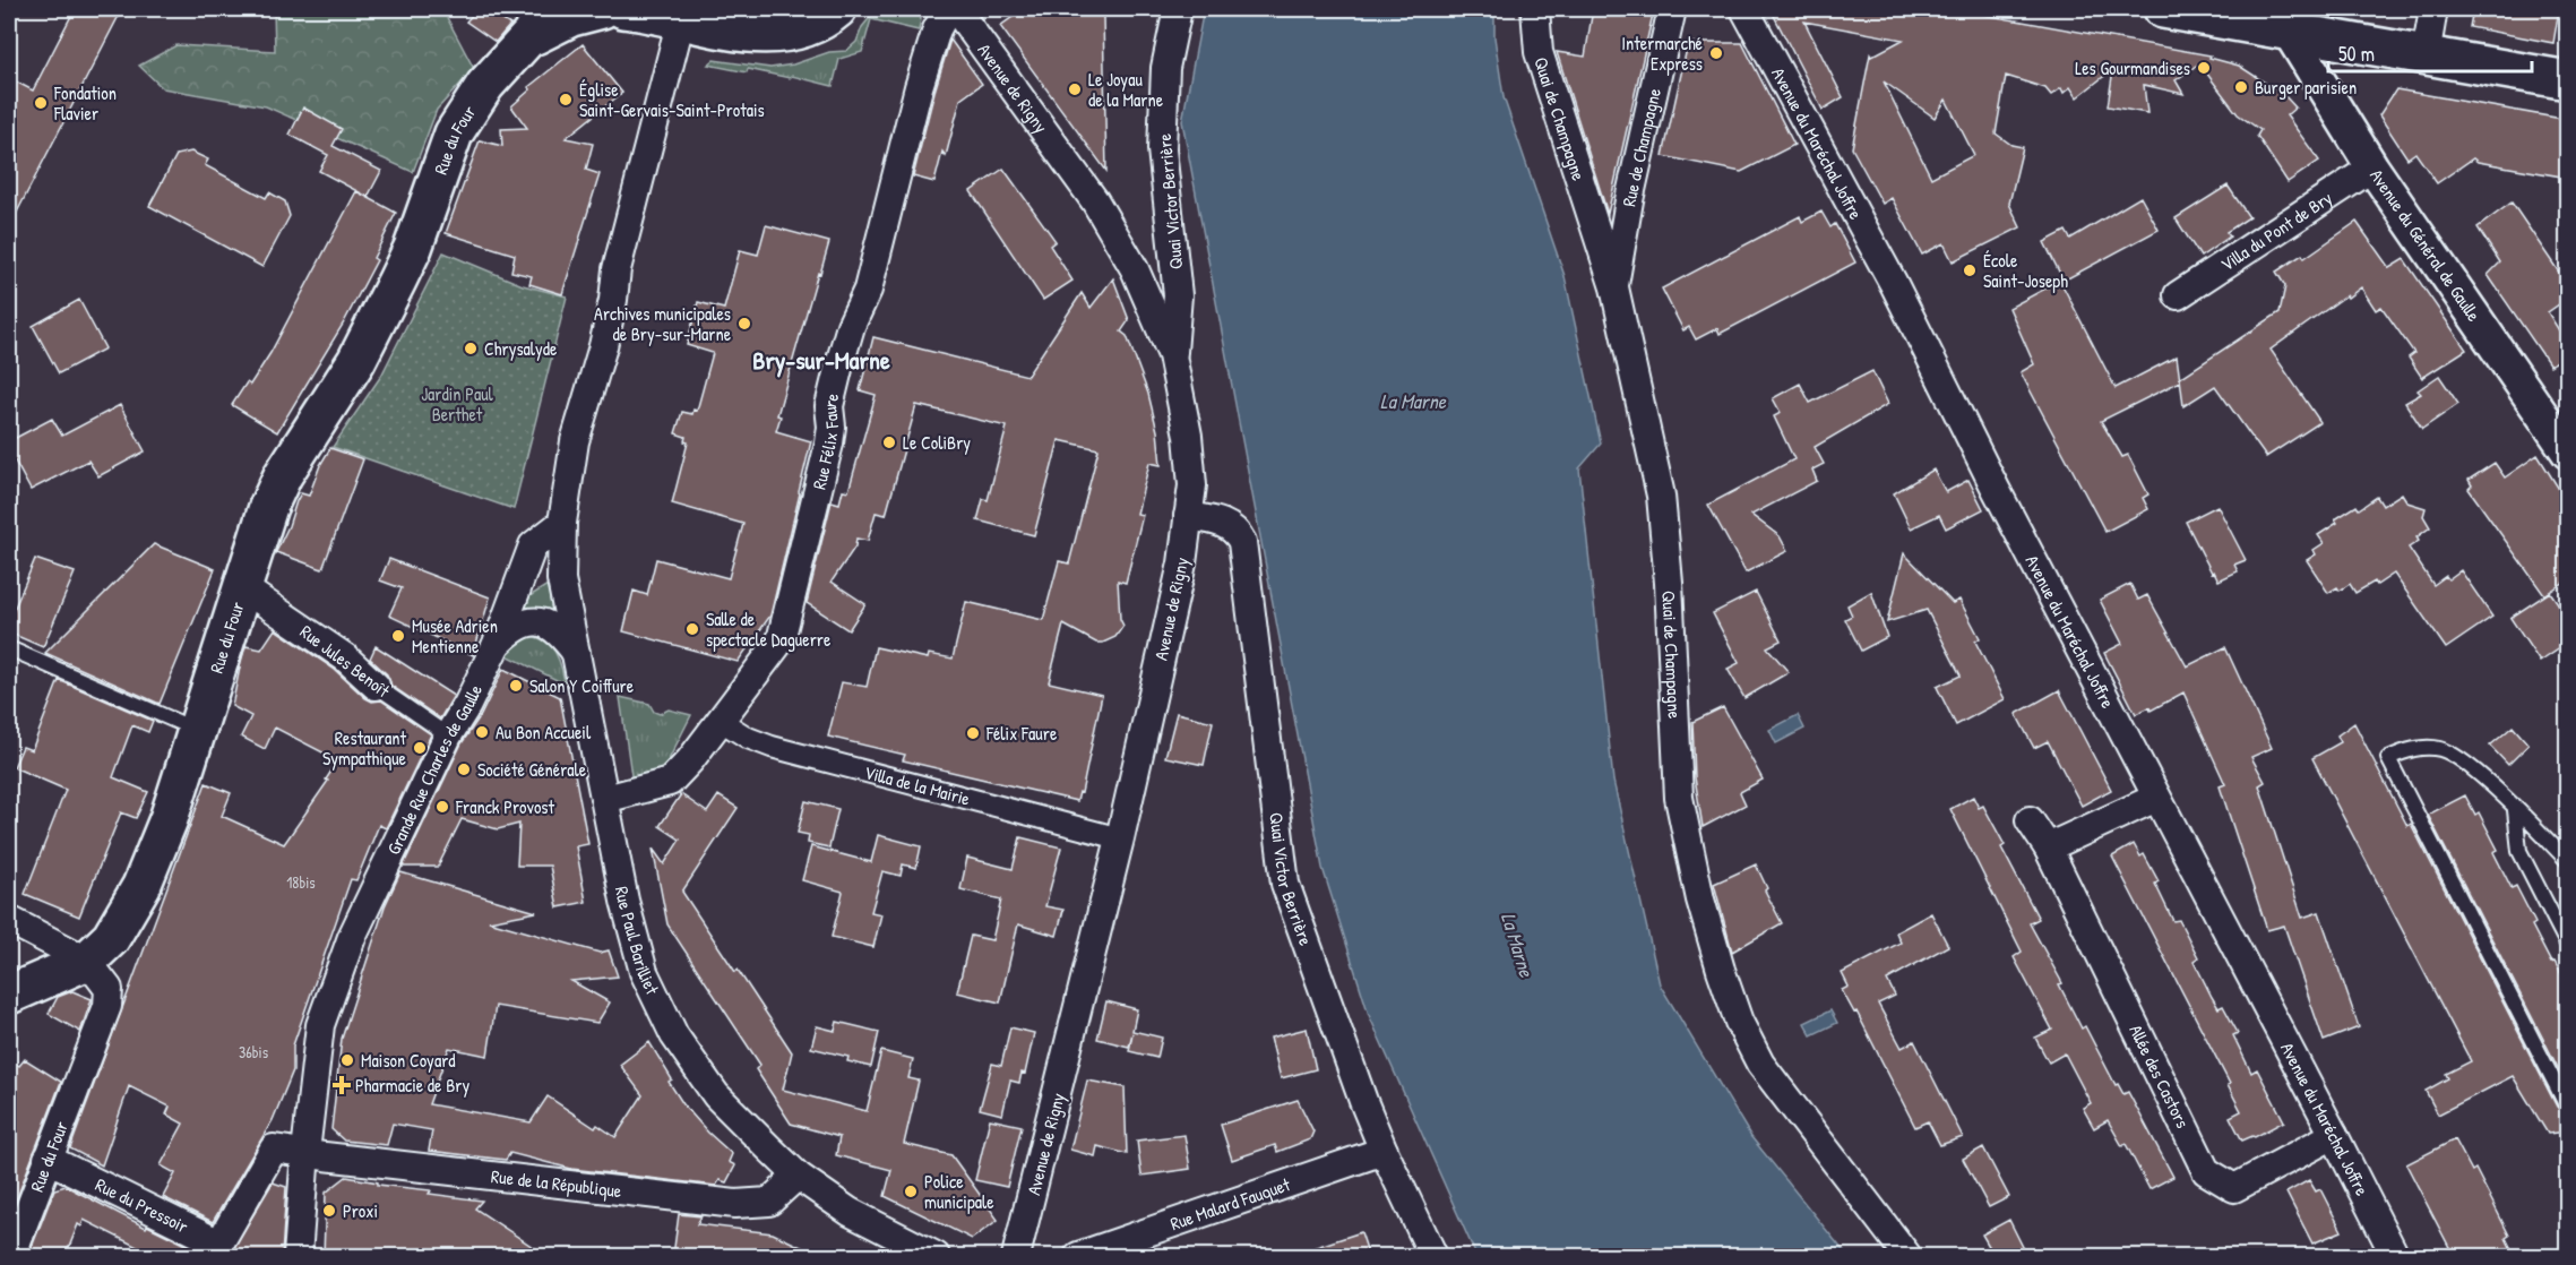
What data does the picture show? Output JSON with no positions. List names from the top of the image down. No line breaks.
{"streets":{"main road":["Rue du Four"],"street":["Avenue de Rigny","Quai de Champagne","Avenue du Maréchal Joffre","Rue de Champagne","Quai Victor Berrière","Villa du Pont de Bry","Avenue du Général de Gaulle","Rue Félix Faure","Rue Jules Benoît","Grande Rue Charles de Gaulle","Villa de la Mairie","Rue Paul Barilliet","Allée des Castors","Rue de la République","Rue Malard Fauquet","Rue du Pressoir"]},"crossings":[["Avenue de Rigny","Quai Victor Berrière"],["Avenue de Rigny","Villa de la Mairie"],["Quai de Champagne","Rue de Champagne"],["Rue du Four","Rue Jules Benoît"],["Rue du Four","Rue du Pressoir"],["Avenue du Maréchal Joffre","Allée des Castors"],["Quai Victor Berrière","Rue Malard Fauquet"],["Villa du Pont de Bry","Avenue du Général de Gaulle"],["Rue Félix Faure","Villa de la Mairie"],["Rue Félix Faure","Rue Paul Barilliet"],["Rue Jules Benoît","Grande Rue Charles de Gaulle"],["Grande Rue Charles de Gaulle","Rue Paul Barilliet"],["Grande Rue Charles de Gaulle","Rue de la République"],["Grande Rue Charles de Gaulle","Rue du Pressoir"],["Rue Paul Barilliet","Rue de la République"],["Rue de la République","Rue du Pressoir"]],"districts":["Bry-sur-Marne"],"water":["La Marne"],"parks":["Jardin Paul Berthet"],"places":{"other":["Intermarché Express","Les Gourmandises","Burger parisien","Le Joyau de la Marne","Église Saint-Gervais-Saint-Protais","Fondation Flavier","École Saint-Joseph","Archives municipales de Bry-sur-Marne","Chrysalyde","Le ColiBry","Salle de spectacle Daguerre","Musée Adrien Mentienne","Salon Y Coiffure","Au Bon Accueil","Félix Faure","Restaurant Sympathique","Société Générale","Franck Provost","Maison Coyard","Police municipale","Proxi"],"health":["Pharmacie de Bry"]},"house_numbers":["18bis","36bis"],"scale_bar":"50 m"}
